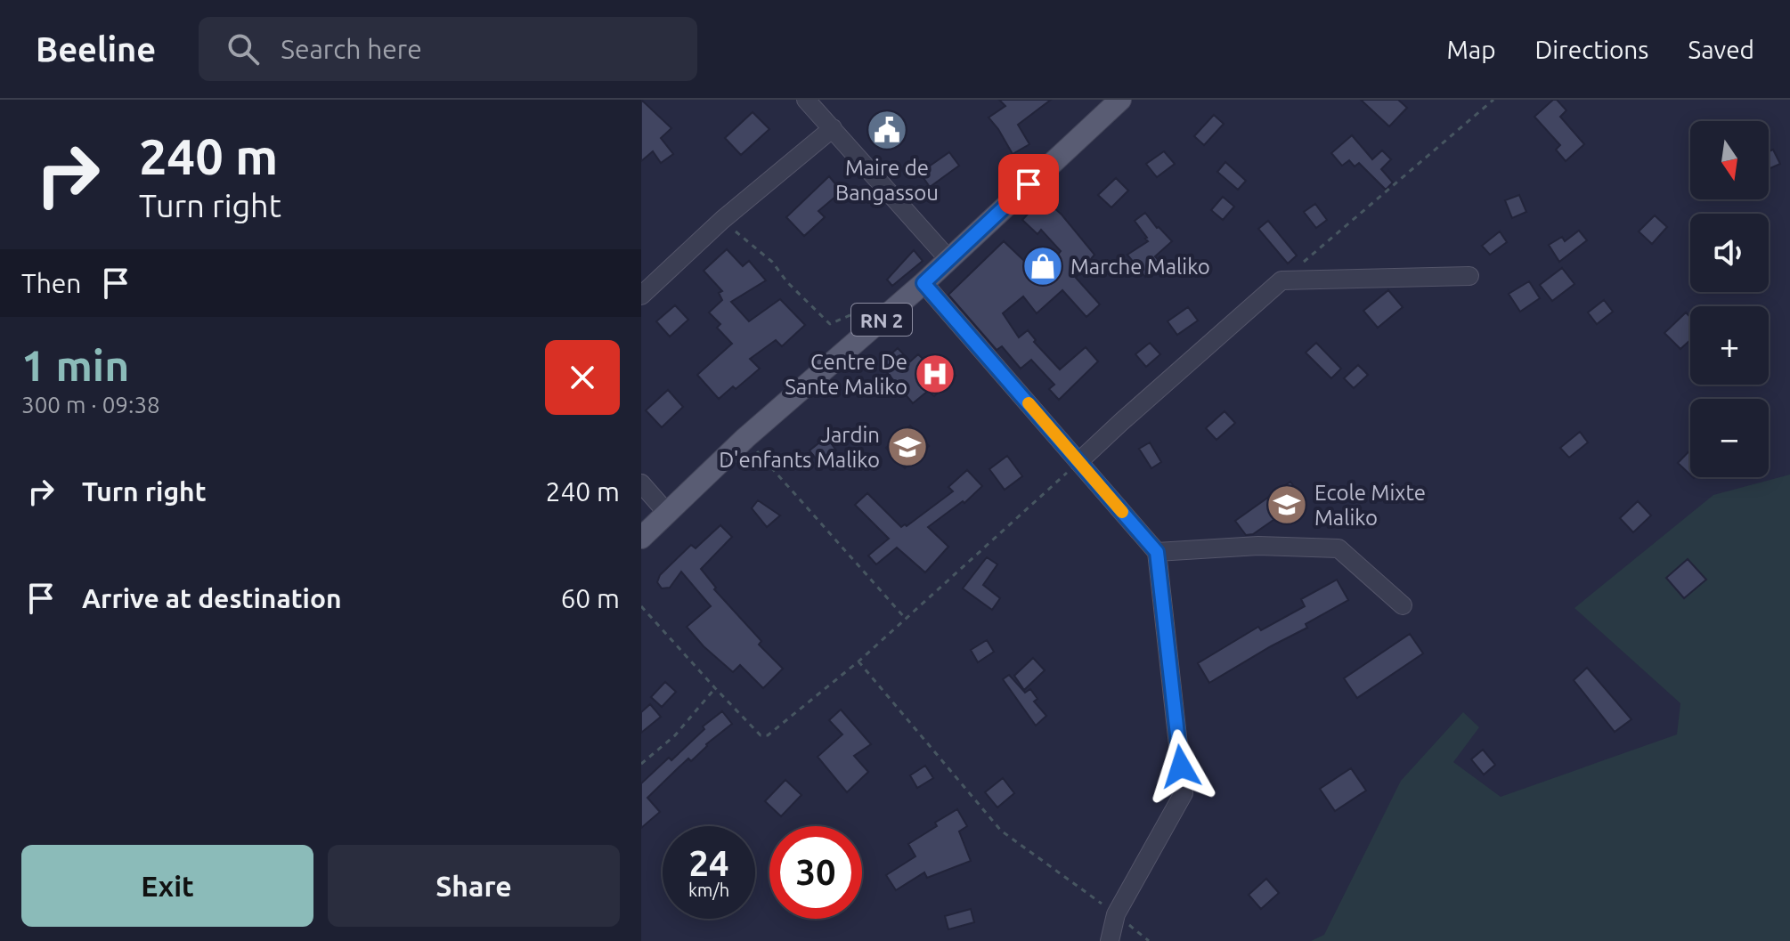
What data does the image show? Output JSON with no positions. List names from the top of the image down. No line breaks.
{"streets":{"main road":["RN 2"]},"places":{"public building":["Maire de Bangassou"],"shop":["Marche Maliko"],"hospital":["Centre De Sante Maliko"],"school or university":["Jardin D'enfants Maliko","Ecole Mixte Maliko"]},"north":"bottom","page":{"header":"Beeline","search":"Search here","nav":["Map","Directions","Saved"],"turn":["240 m","Turn right"],"map_buttons":["+","−"],"then":"Then","heading":["1 min","300 m · 09:38"],"list":[{"name":"Turn right","value":"240 m"},{"name":"Arrive at destination","value":"60 m"}],"speed":"24 km/h","limit":"30","buttons":["Exit","Share"]}}
